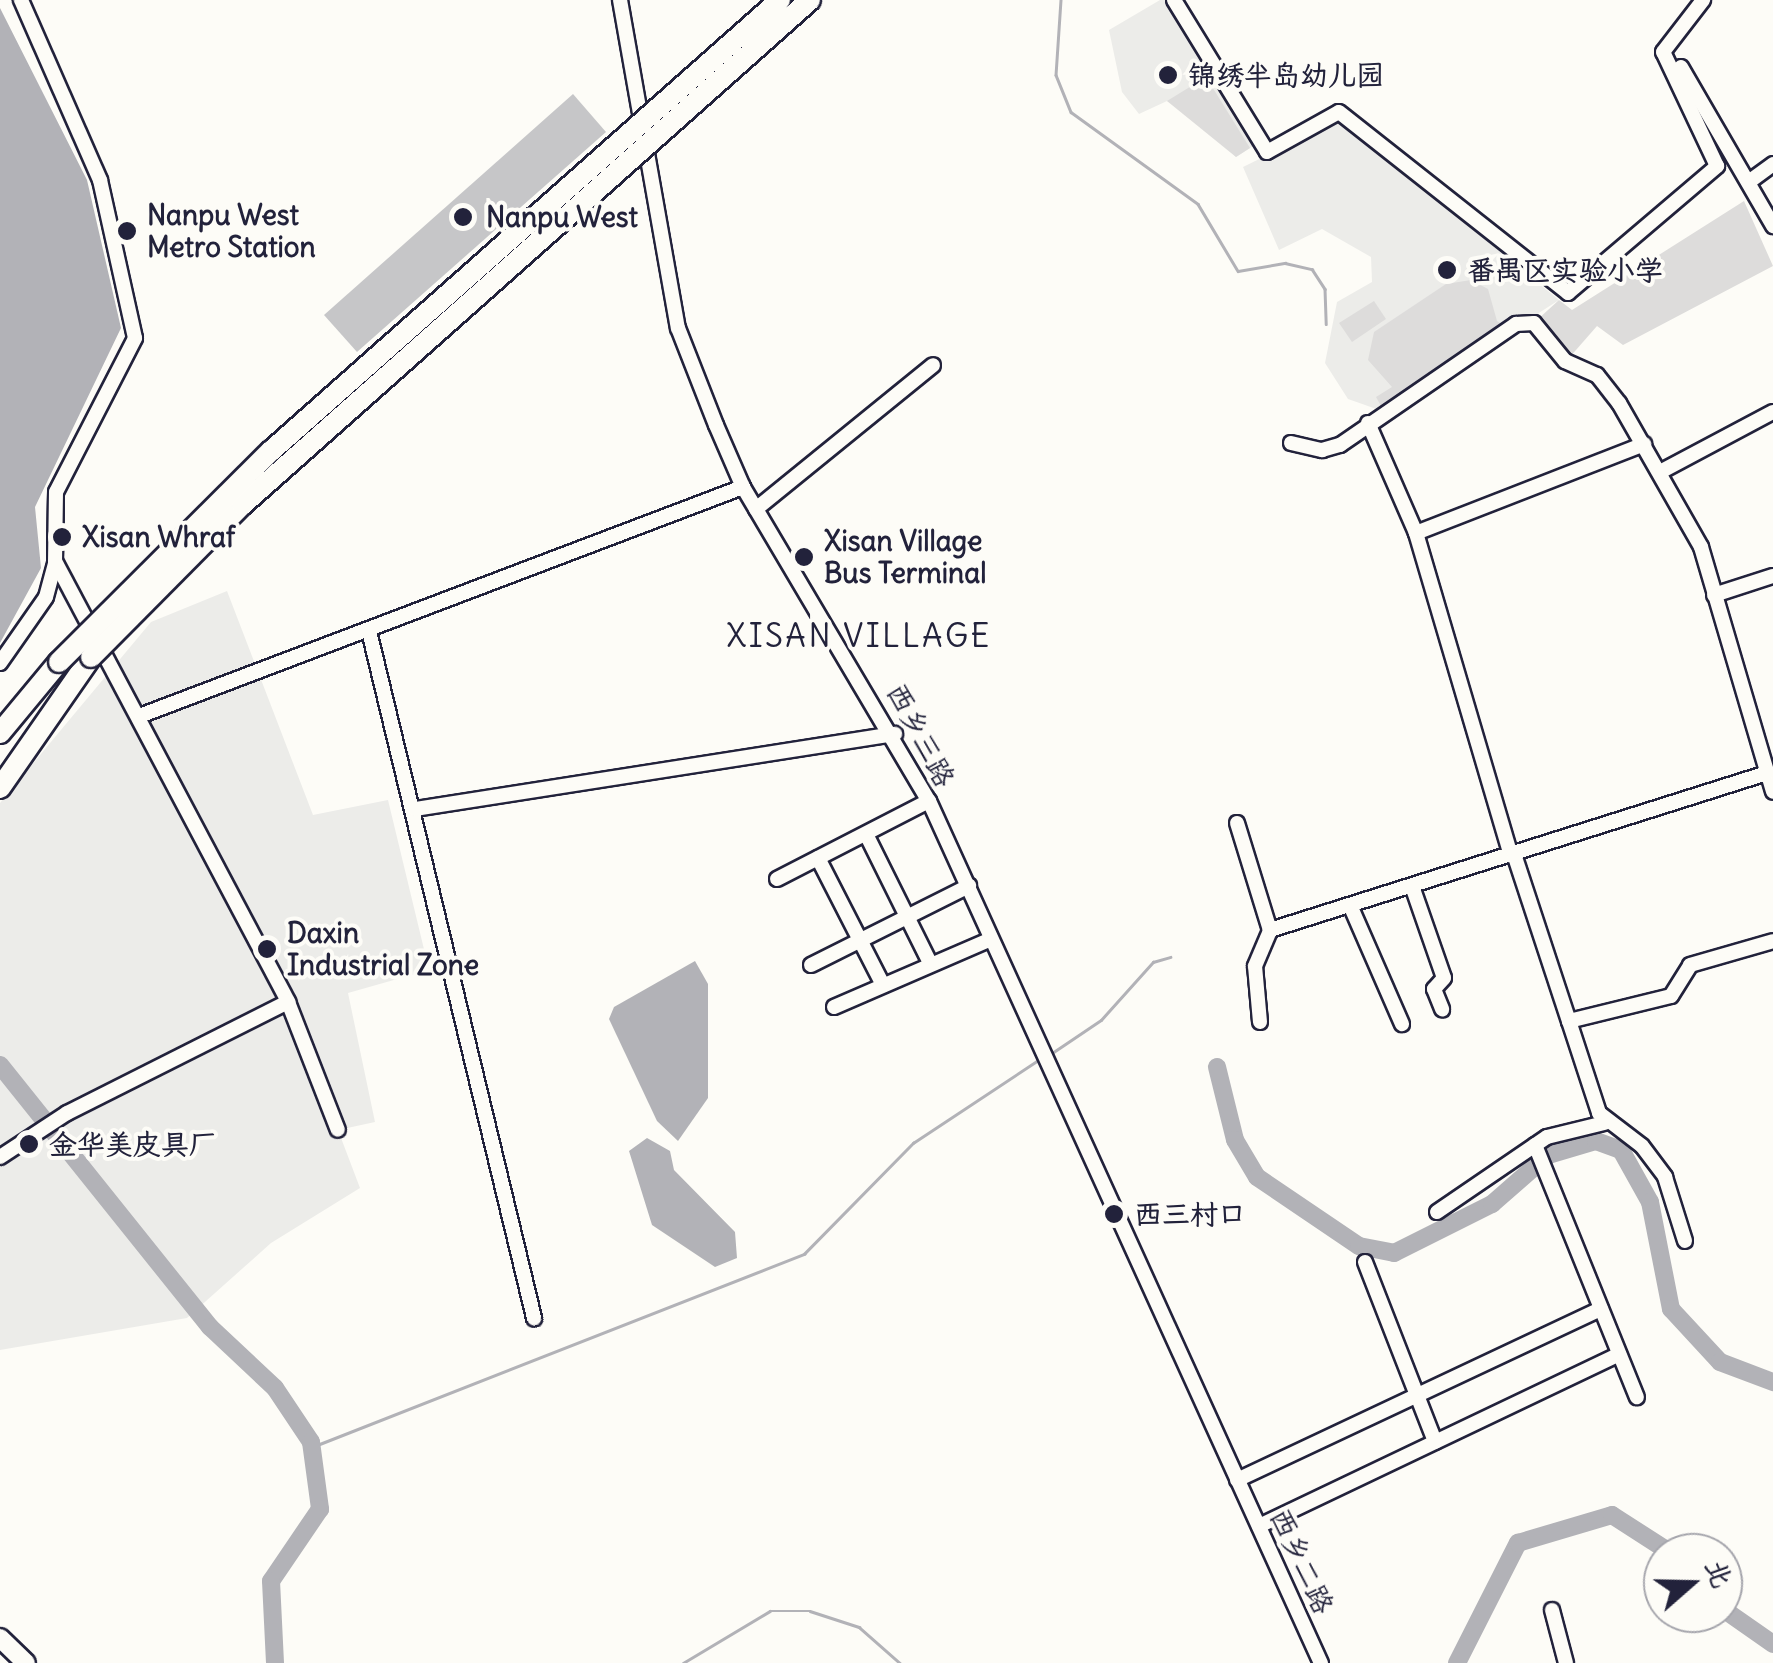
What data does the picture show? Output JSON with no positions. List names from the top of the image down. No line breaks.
{"streets":{"street":["西乡三路","西乡二路"]},"crossings":[["西乡三路","西乡二路"]],"districts":["XISAN VILLAGE"],"places":["锦绣半岛幼儿园","Nanpu West","Nanpu West Metro Station","番禺区实验小学","Xisan Whraf","Xisan Village Bus Terminal","Daxin Industrial Zone","金华美皮具厂","西三村口"],"north":"right"}
